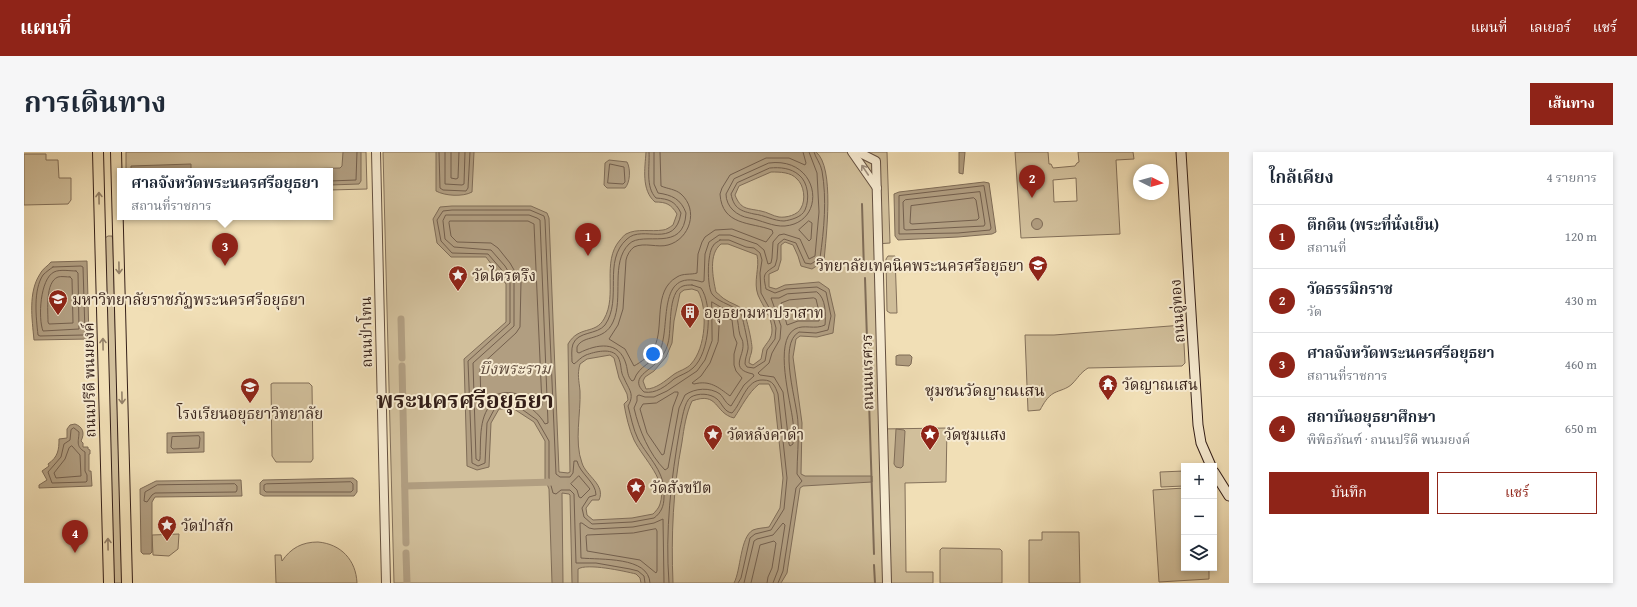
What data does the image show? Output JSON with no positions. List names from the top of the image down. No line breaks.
{"streets":{"main road":["ถนนอู่ทอง","ถนนปรีดี พนมยงค์"],"street":["ถนนป่าโทน","ถนนนเรศวร"]},"districts":["ชุมชนวัดญาณเสน","พระนครศรีอยุธยา"],"water":["บึงพระราม"],"places":{"school or university":["วิทยาลัยเทคนิคพระนครศรีอยุธยา","มหาวิทยาลัยราชภัฏพระนครศรีอยุธยา","โรงเรียนอยุธยาวิทยาลัย"],"place":["วัดไตรตรึง","วัดหลังคาดำ","วัดชุมแสง","วัดสังขปัต","วัดป่าสัก"],"building":["อยุธยามหาปราสาท"],"temple":["วัดญาณเสน"]},"north":"right","page":{"header":"แผนที่","nav":["แผนที่","เลเยอร์","แชร์"],"title":"การเดินทาง","buttons":["เส้นทาง",["บันทึก","แชร์"]],"heading":["ใกล้เคียง","4 รายการ"],"pins":["2","1","3","4"],"popup":["ศาลจังหวัดพระนครศรีอยุธยา","สถานที่ราชการ"],"list":[{"mark":"1","name":"ตึกดิน (พระที่นั่งเย็น)","note":"สถานที่","value":"120 m"},{"mark":"2","name":"วัดธรรมิกราช","note":"วัด","value":"430 m"},{"mark":"3","name":"ศาลจังหวัดพระนครศรีอยุธยา","note":"สถานที่ราชการ","value":"460 m"},{"mark":"4","name":"สถาบันอยุธยาศึกษา","note":"พิพิธภัณฑ์ · ถนนปรีดี พนมยงค์","value":"650 m"}],"map_buttons":["+","−"]}}
